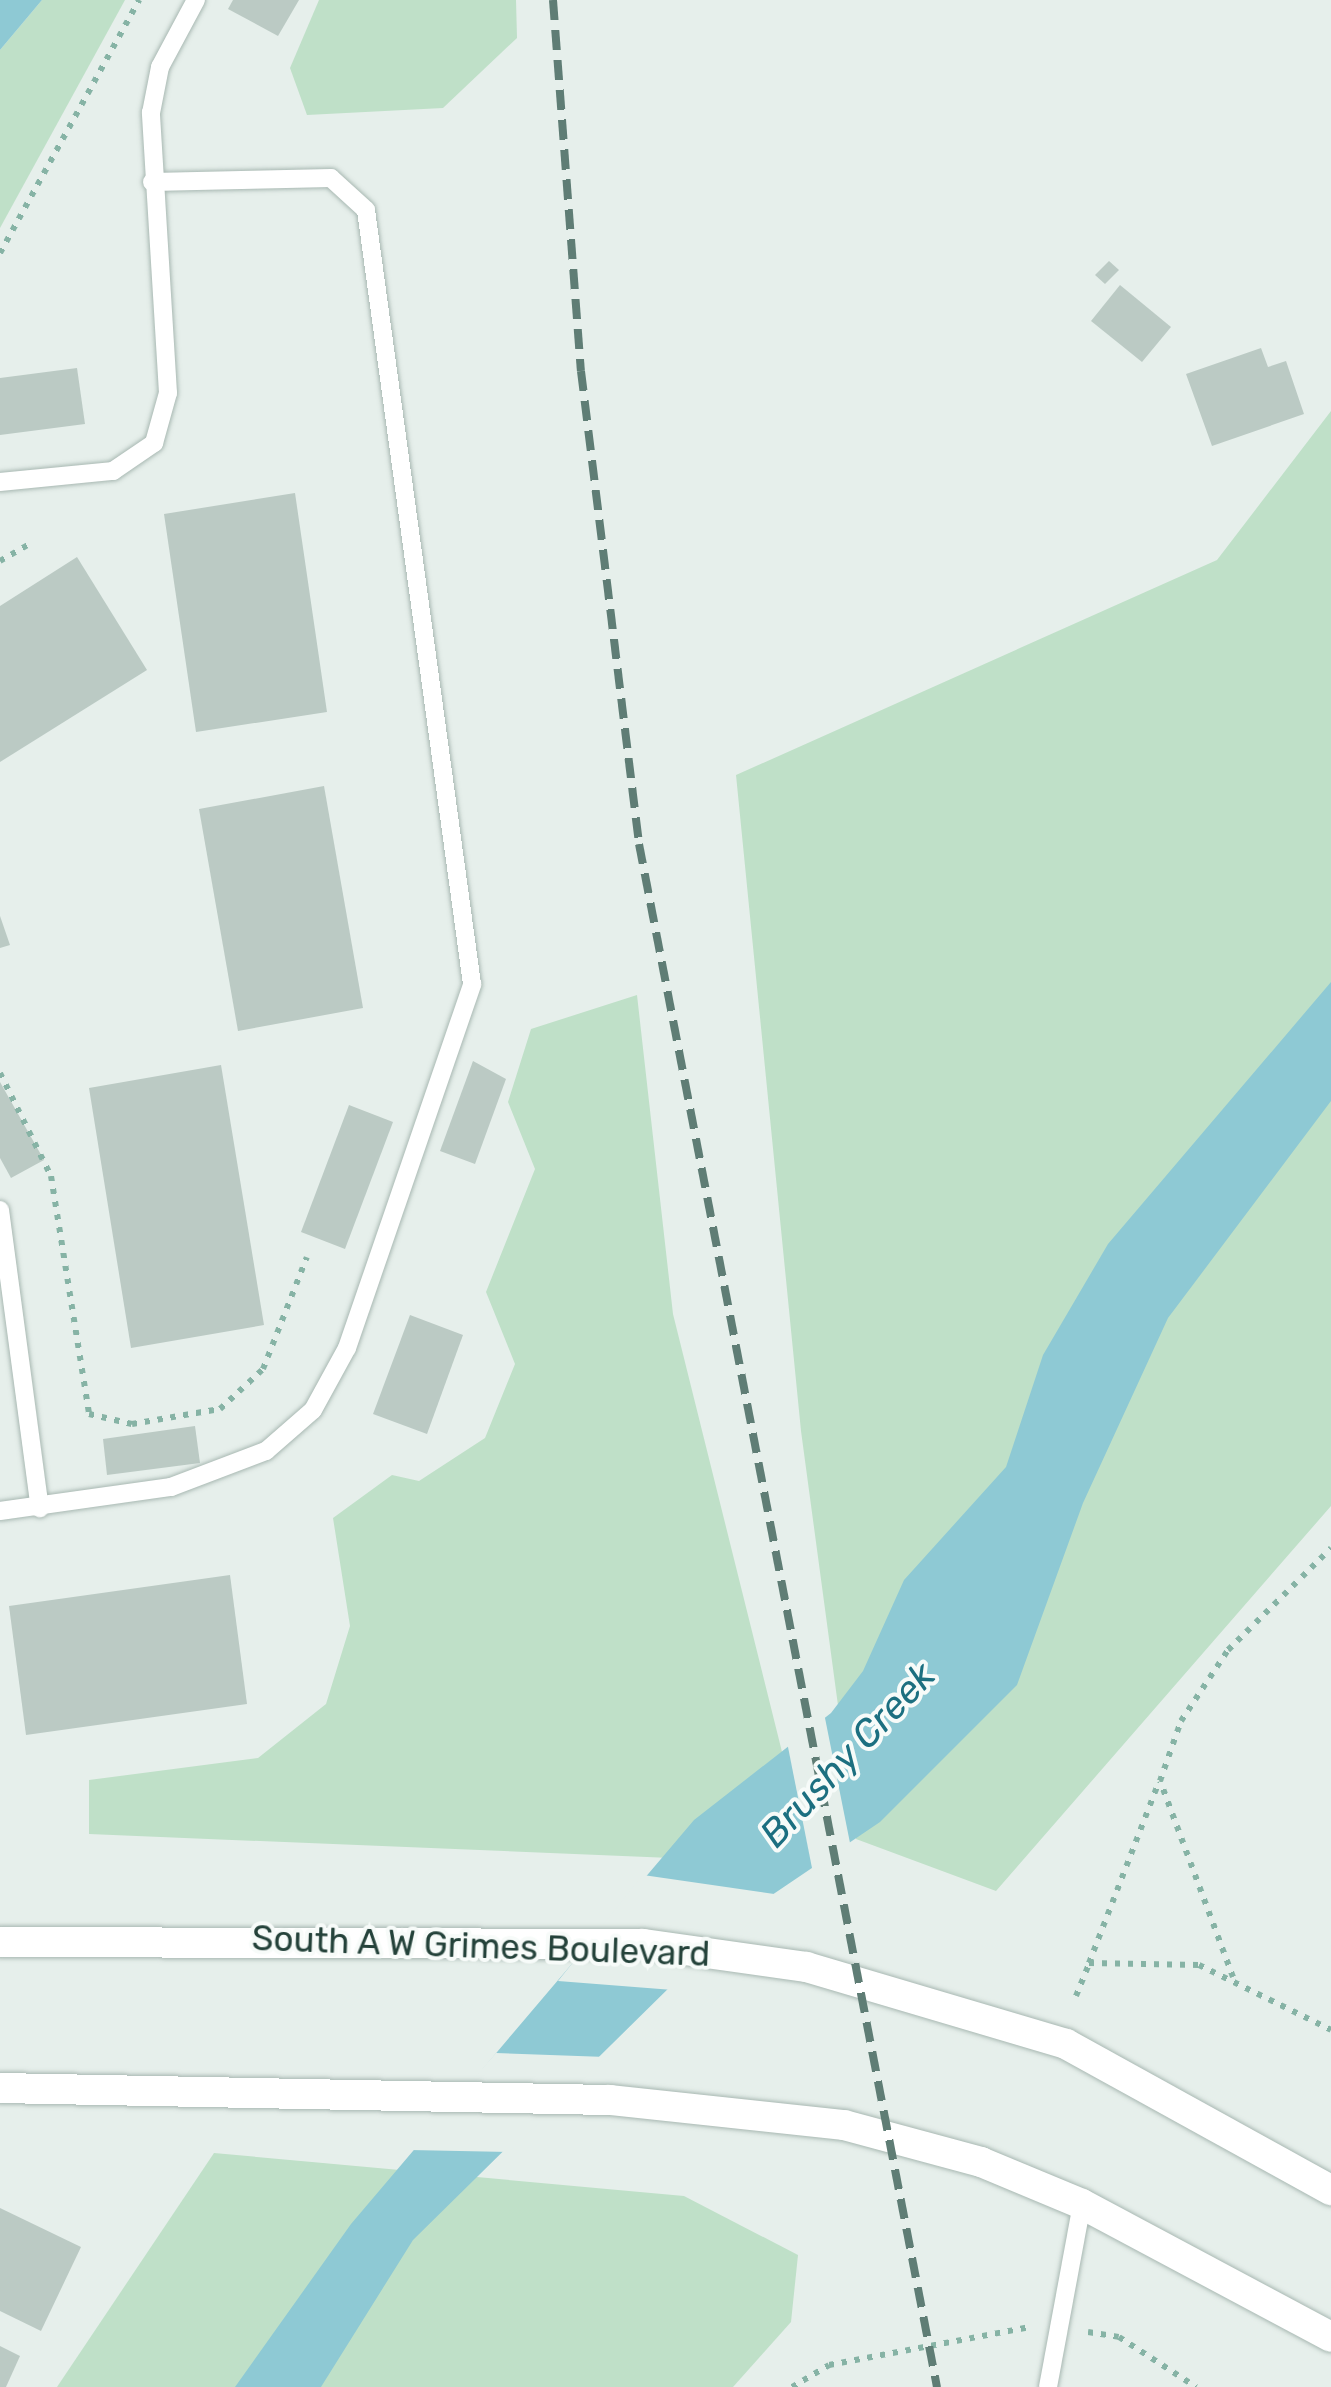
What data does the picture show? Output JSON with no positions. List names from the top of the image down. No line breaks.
{"streets":{"main road":["South A W Grimes Boulevard"]},"water":["Brushy Creek"]}
